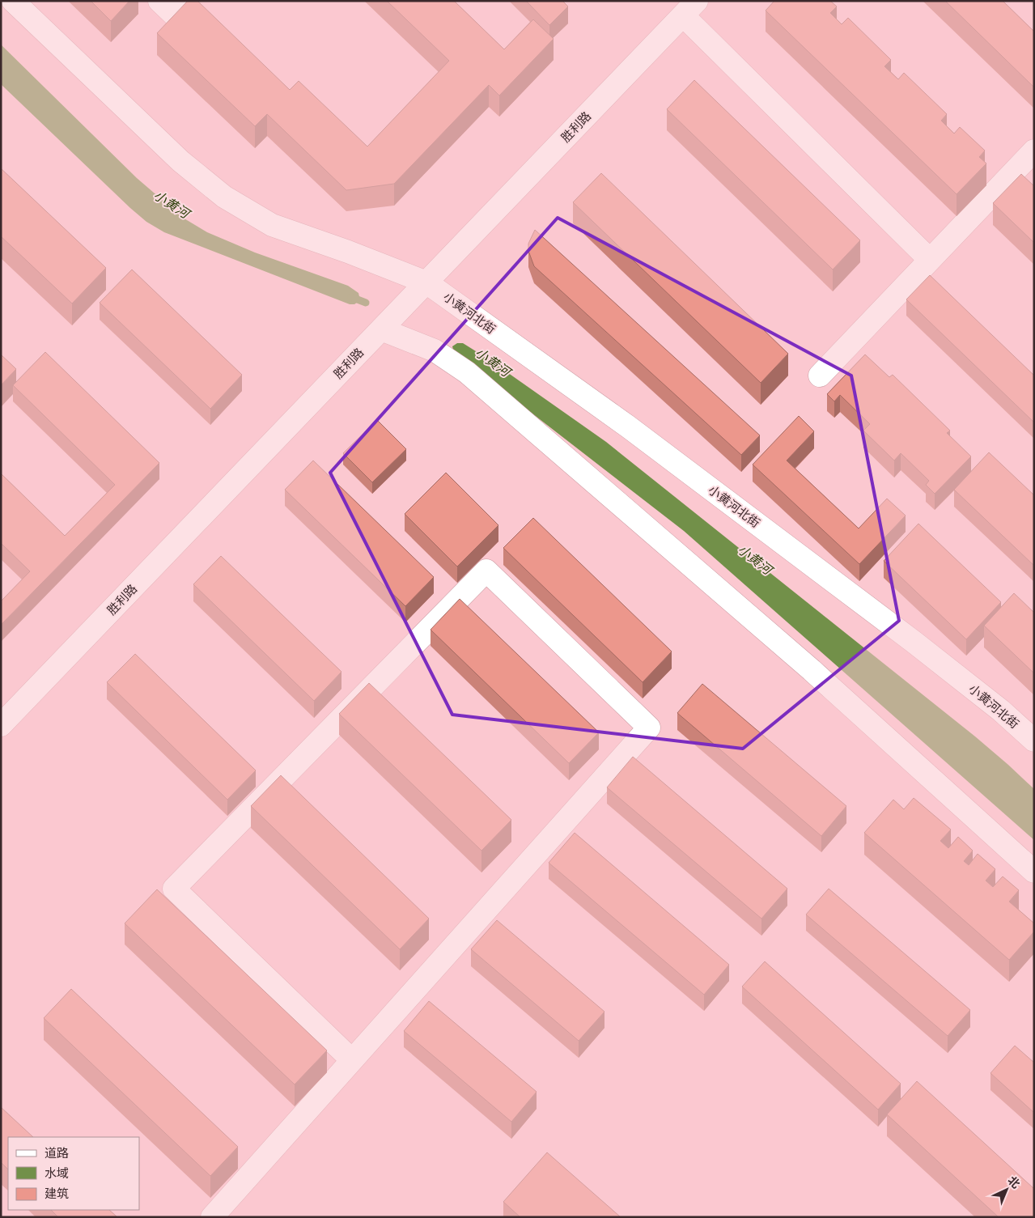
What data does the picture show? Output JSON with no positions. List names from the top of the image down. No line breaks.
{"streets":{"street":["胜利路","小黄河北街"]},"crossings":[["胜利路","小黄河北街"]],"water":["小黄河"],"legend":["道路","水域","建筑"],"north":"top right"}
